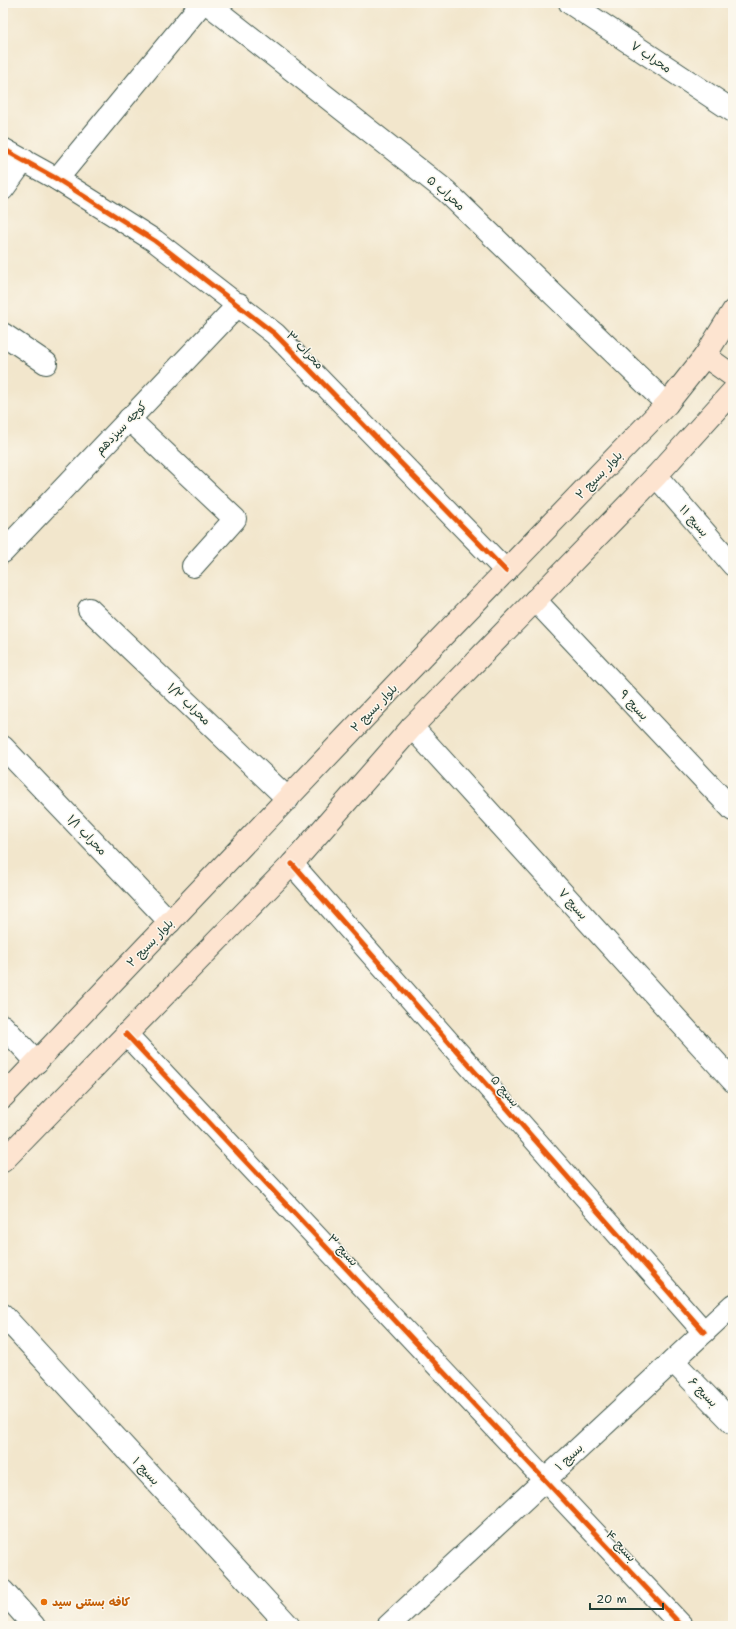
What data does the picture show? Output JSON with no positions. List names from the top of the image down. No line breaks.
{"streets":{"main road":["بلوار بسیج ۲"],"street":["محراب ۷","محراب ۵","محراب ۳","کوچه سیزدهم","۱۱ بسیج","محراب ۱/۲","۹ بسیج","محراب ۱/۱","۷ بسیج","۵ بسیج","۳ بسیج","۶ بسیج","بسیج ۱","۱ بسیج","۴ بسیج"]},"crossings":[["محراب ۵","بلوار بسیج ۲"],["محراب ۳","کوچه سیزدهم"],["محراب ۳","بلوار بسیج ۲"],["بلوار بسیج ۲","محراب ۱/۲"],["بلوار بسیج ۲","محراب ۱/۱"],["۵ بسیج","بسیج ۱"],["۳ بسیج","بسیج ۱"],["۳ بسیج","۴ بسیج"],["۶ بسیج","بسیج ۱"],["بسیج ۱","۴ بسیج"]],"places":["کافه بستنی سید"],"scale_bar":"20 m"}
